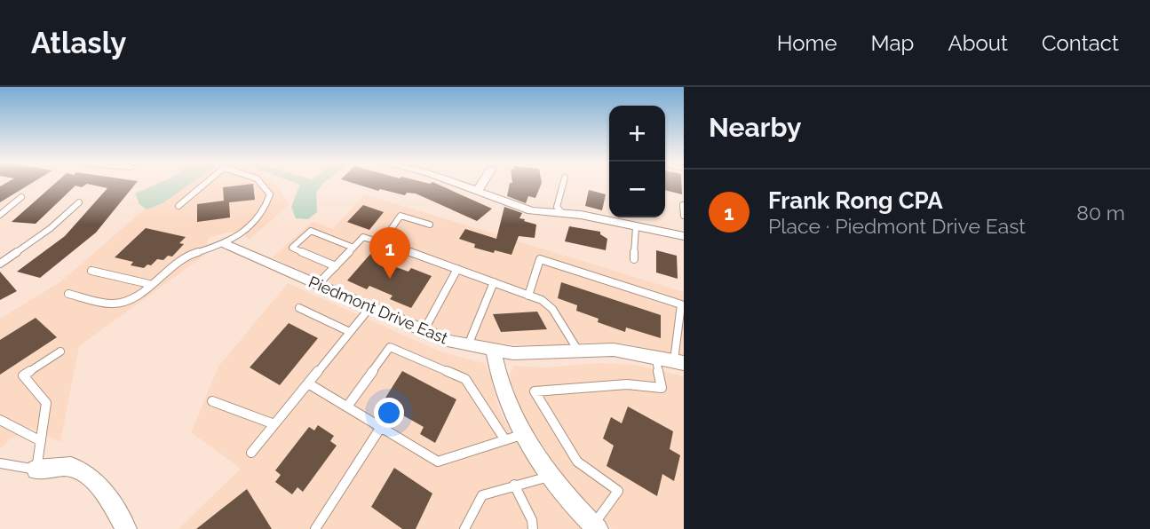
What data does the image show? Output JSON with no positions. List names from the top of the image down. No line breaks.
{"streets":{"street":["Piedmont Drive East"]},"page":{"header":"Atlasly","nav":["Home","Map","About","Contact"],"heading":"Nearby","map_buttons":["+","−"],"list":[{"mark":"1","name":"Frank Rong CPA","note":"Place · Piedmont Drive East","value":"80 m"}],"pins":"1"}}
